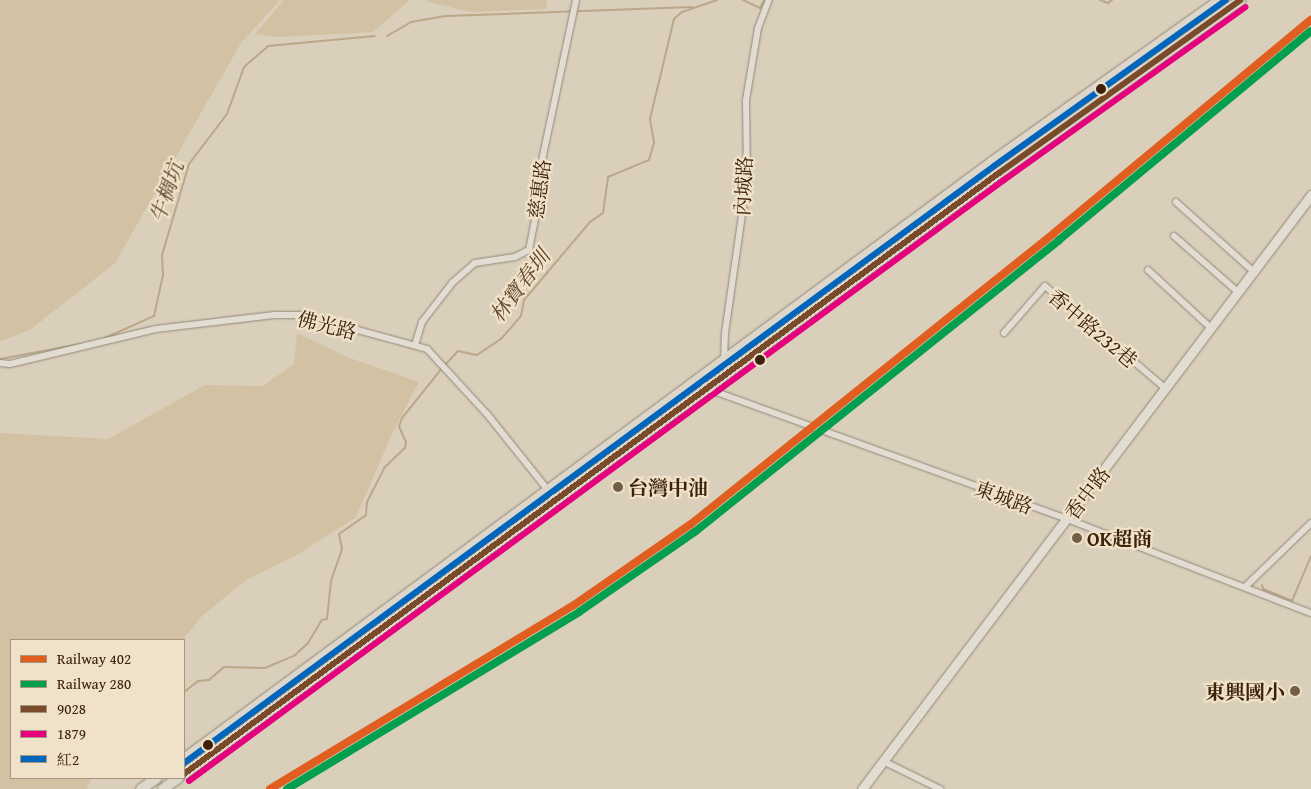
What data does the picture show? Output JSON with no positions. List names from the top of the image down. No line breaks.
{"streets":{"street":["內城路","慈惠路","佛光路","香中路232巷","香中路","東城路"]},"crossings":[["慈惠路","佛光路"],["香中路232巷","香中路"],["香中路","東城路"]],"water":["牛椆坑","林寶春圳"],"places":["台灣中油","OK超商","東興國小"],"lines":["transit line 9028","transit line 紅2","transit line 1879","rail line 402","rail line 280"],"legend":["Railway 402","Railway 280","9028","1879","紅2"]}
